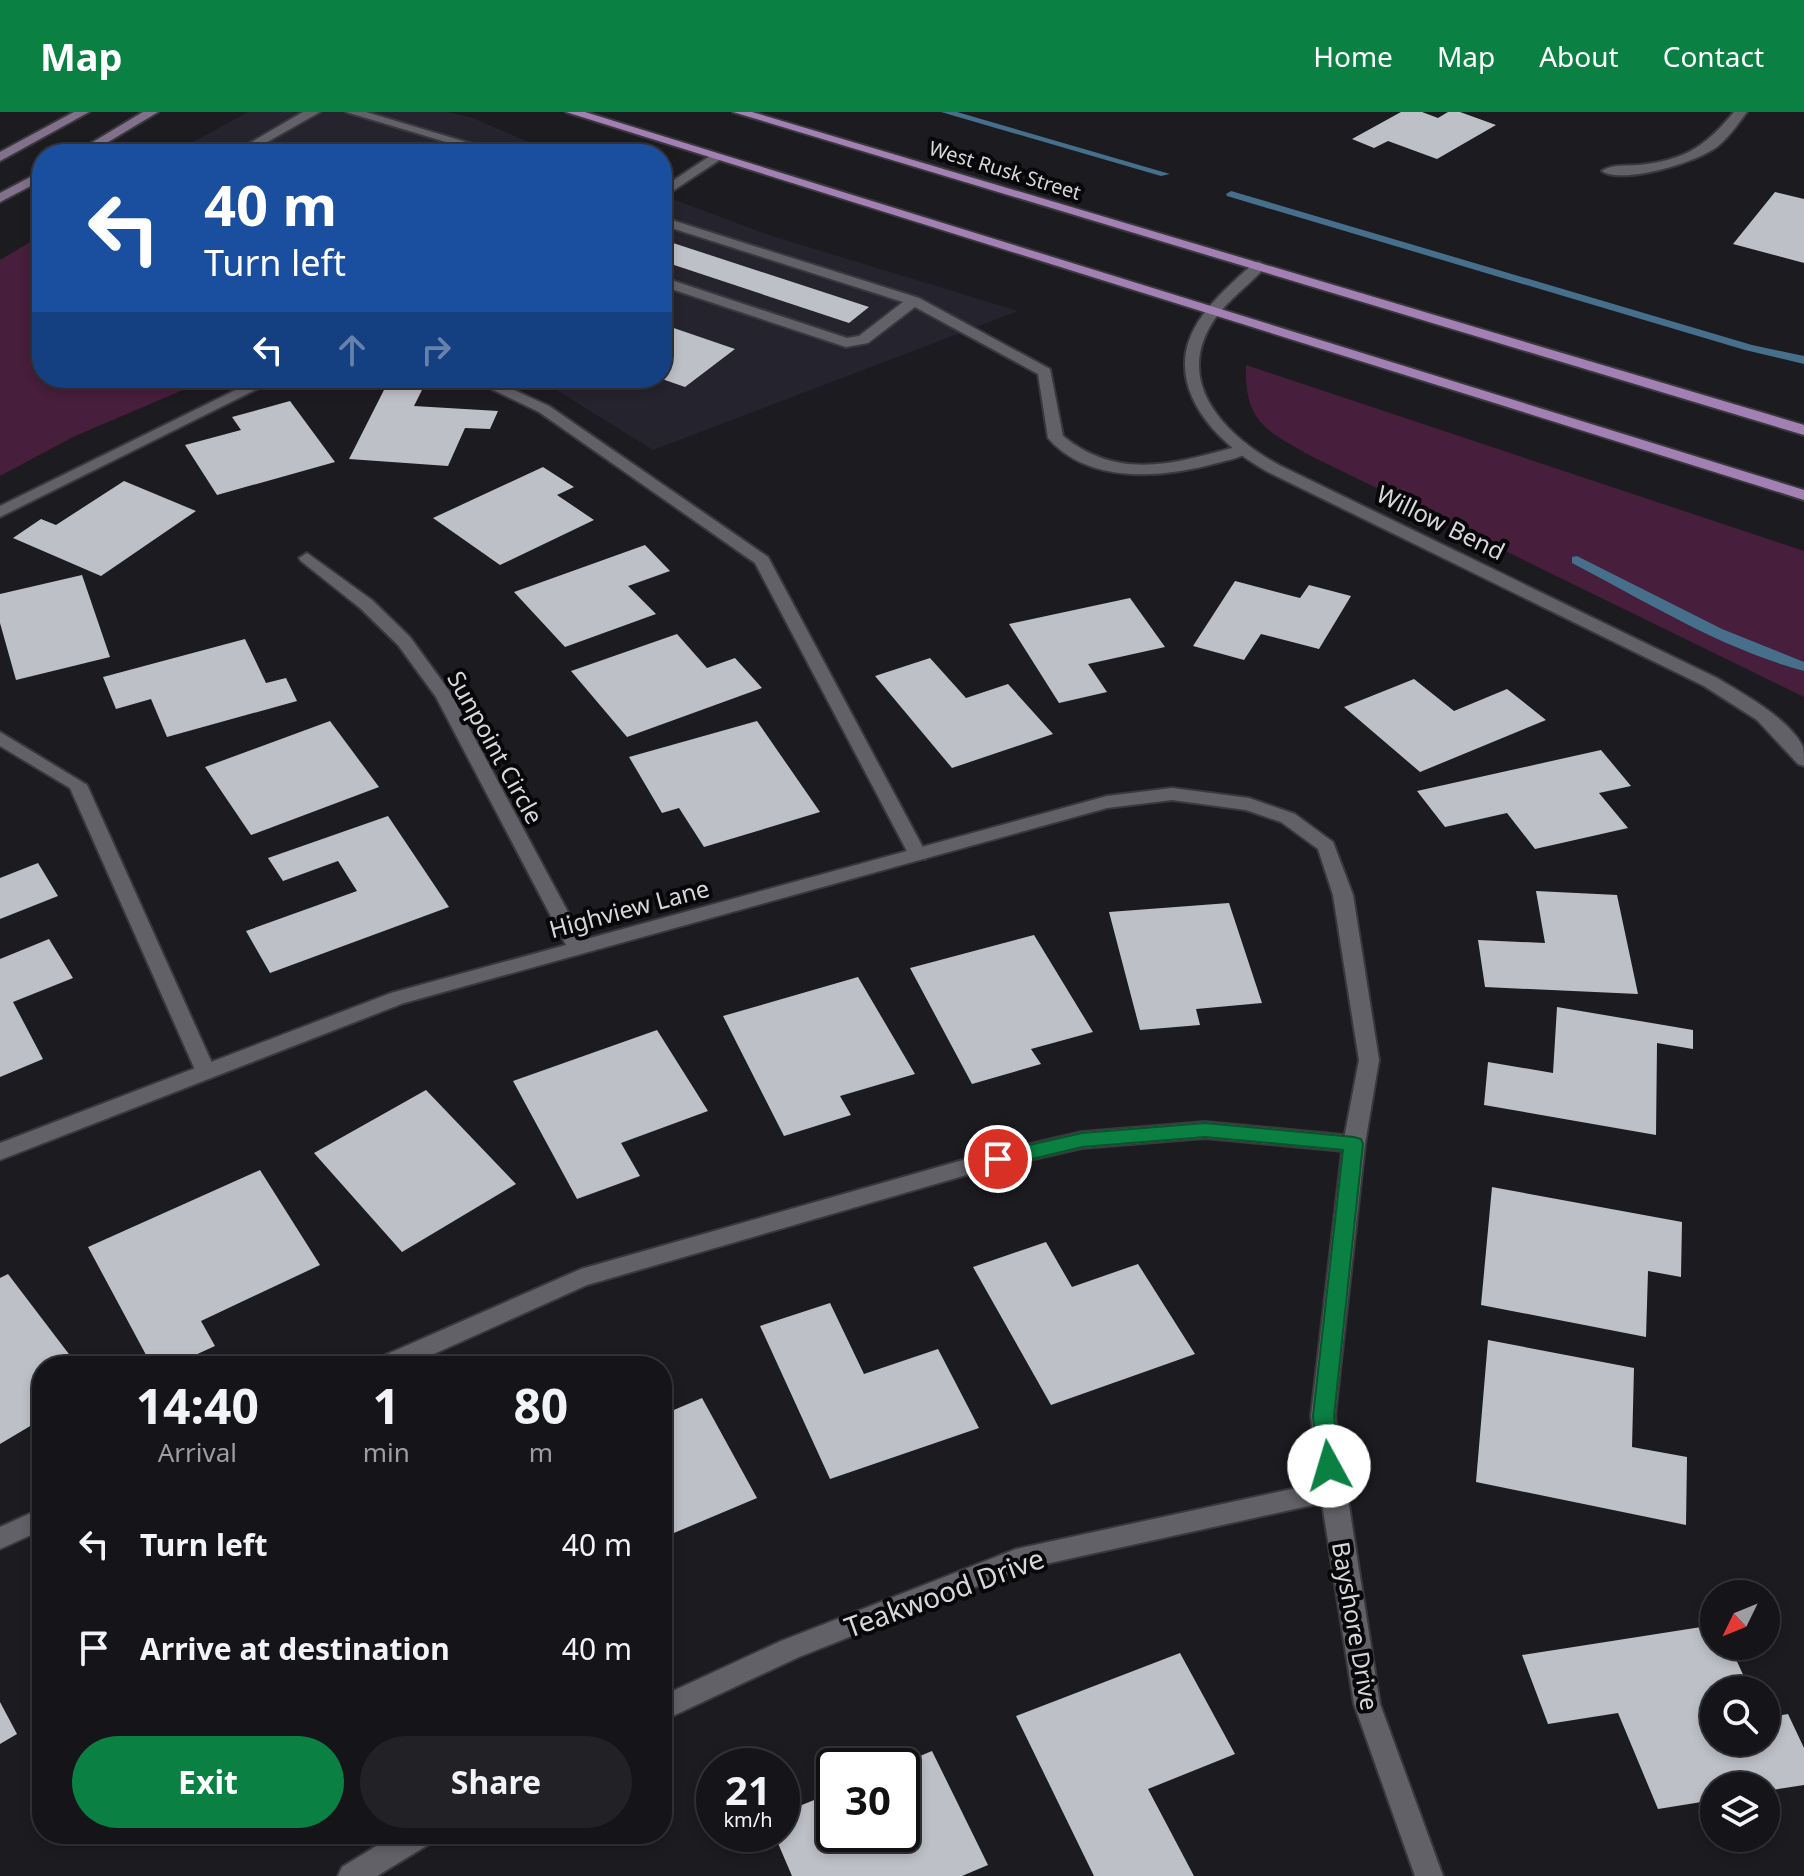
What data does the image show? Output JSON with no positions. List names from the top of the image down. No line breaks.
{"streets":{"main road":["West Rusk Street"],"street":["Willow Bend","Sunpoint Circle","Highview Lane","Teakwood Drive","Bayshore Drive"]},"crossings":[["West Rusk Street","Willow Bend"],["Sunpoint Circle","Highview Lane"],["Highview Lane","Bayshore Drive"],["Teakwood Drive","Bayshore Drive"]],"north":"bottom left","page":{"header":"Map","nav":["Home","Map","About","Contact"],"turn":["40 m","Turn left"],"eta":["14:40","Arrival","1","min","80","m"],"list":[{"name":"Turn left","value":"40 m"},{"name":"Arrive at destination","value":"40 m"}],"buttons":["Exit","Share"],"speed":"21 km/h","limit":"30"}}
